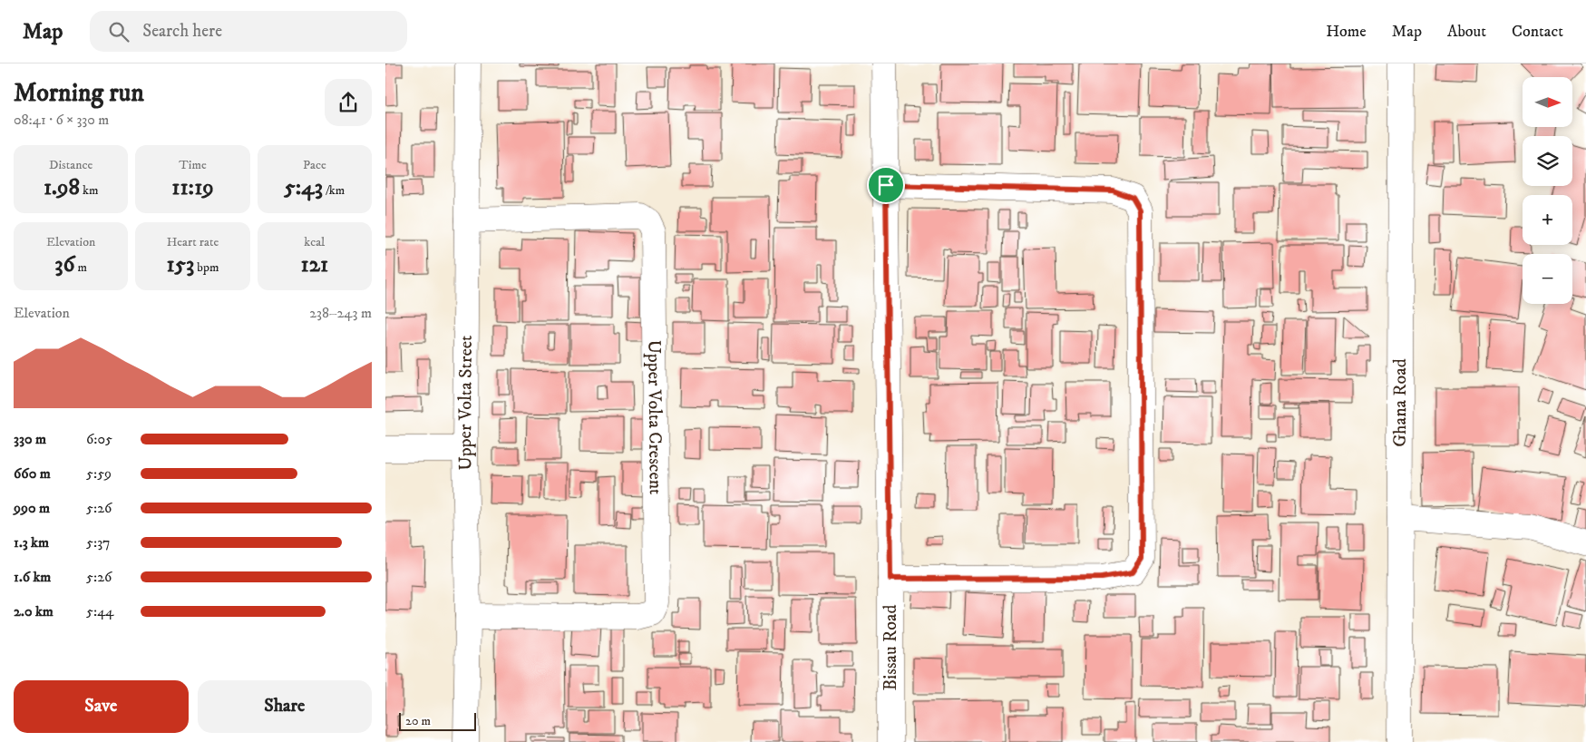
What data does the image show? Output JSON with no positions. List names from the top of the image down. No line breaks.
{"streets":{"street":["Upper Volta Street","Ghana Road","Upper Volta Crescent","Bissau Road"]},"crossings":[["Upper Volta Street","Upper Volta Crescent"]],"scale_bar":"20 m","north":"right","page":{"header":"Map","search":"Search here","nav":["Home","Map","About","Contact"],"heading":["Morning run","08:41 · 6 × 330 m"],"map_buttons":["+","−"],"stats":[["Distance","1.98 km"],["Time","11:19"],["Pace","5:43 /km"],["Elevation","36 m"],["Heart rate","153 bpm"],["kcal","121"]],"chart":["Elevation","238–243 m"],"list":[{"name":"330 m","note":"6:05"},{"name":"660 m","note":"5:59"},{"name":"990 m","note":"5:26"},{"name":"1.3 km","note":"5:37"},{"name":"1.6 km","note":"5:26"},{"name":"2.0 km","note":"5:44"}],"buttons":["Save","Share"],"scale":"20 m"}}
